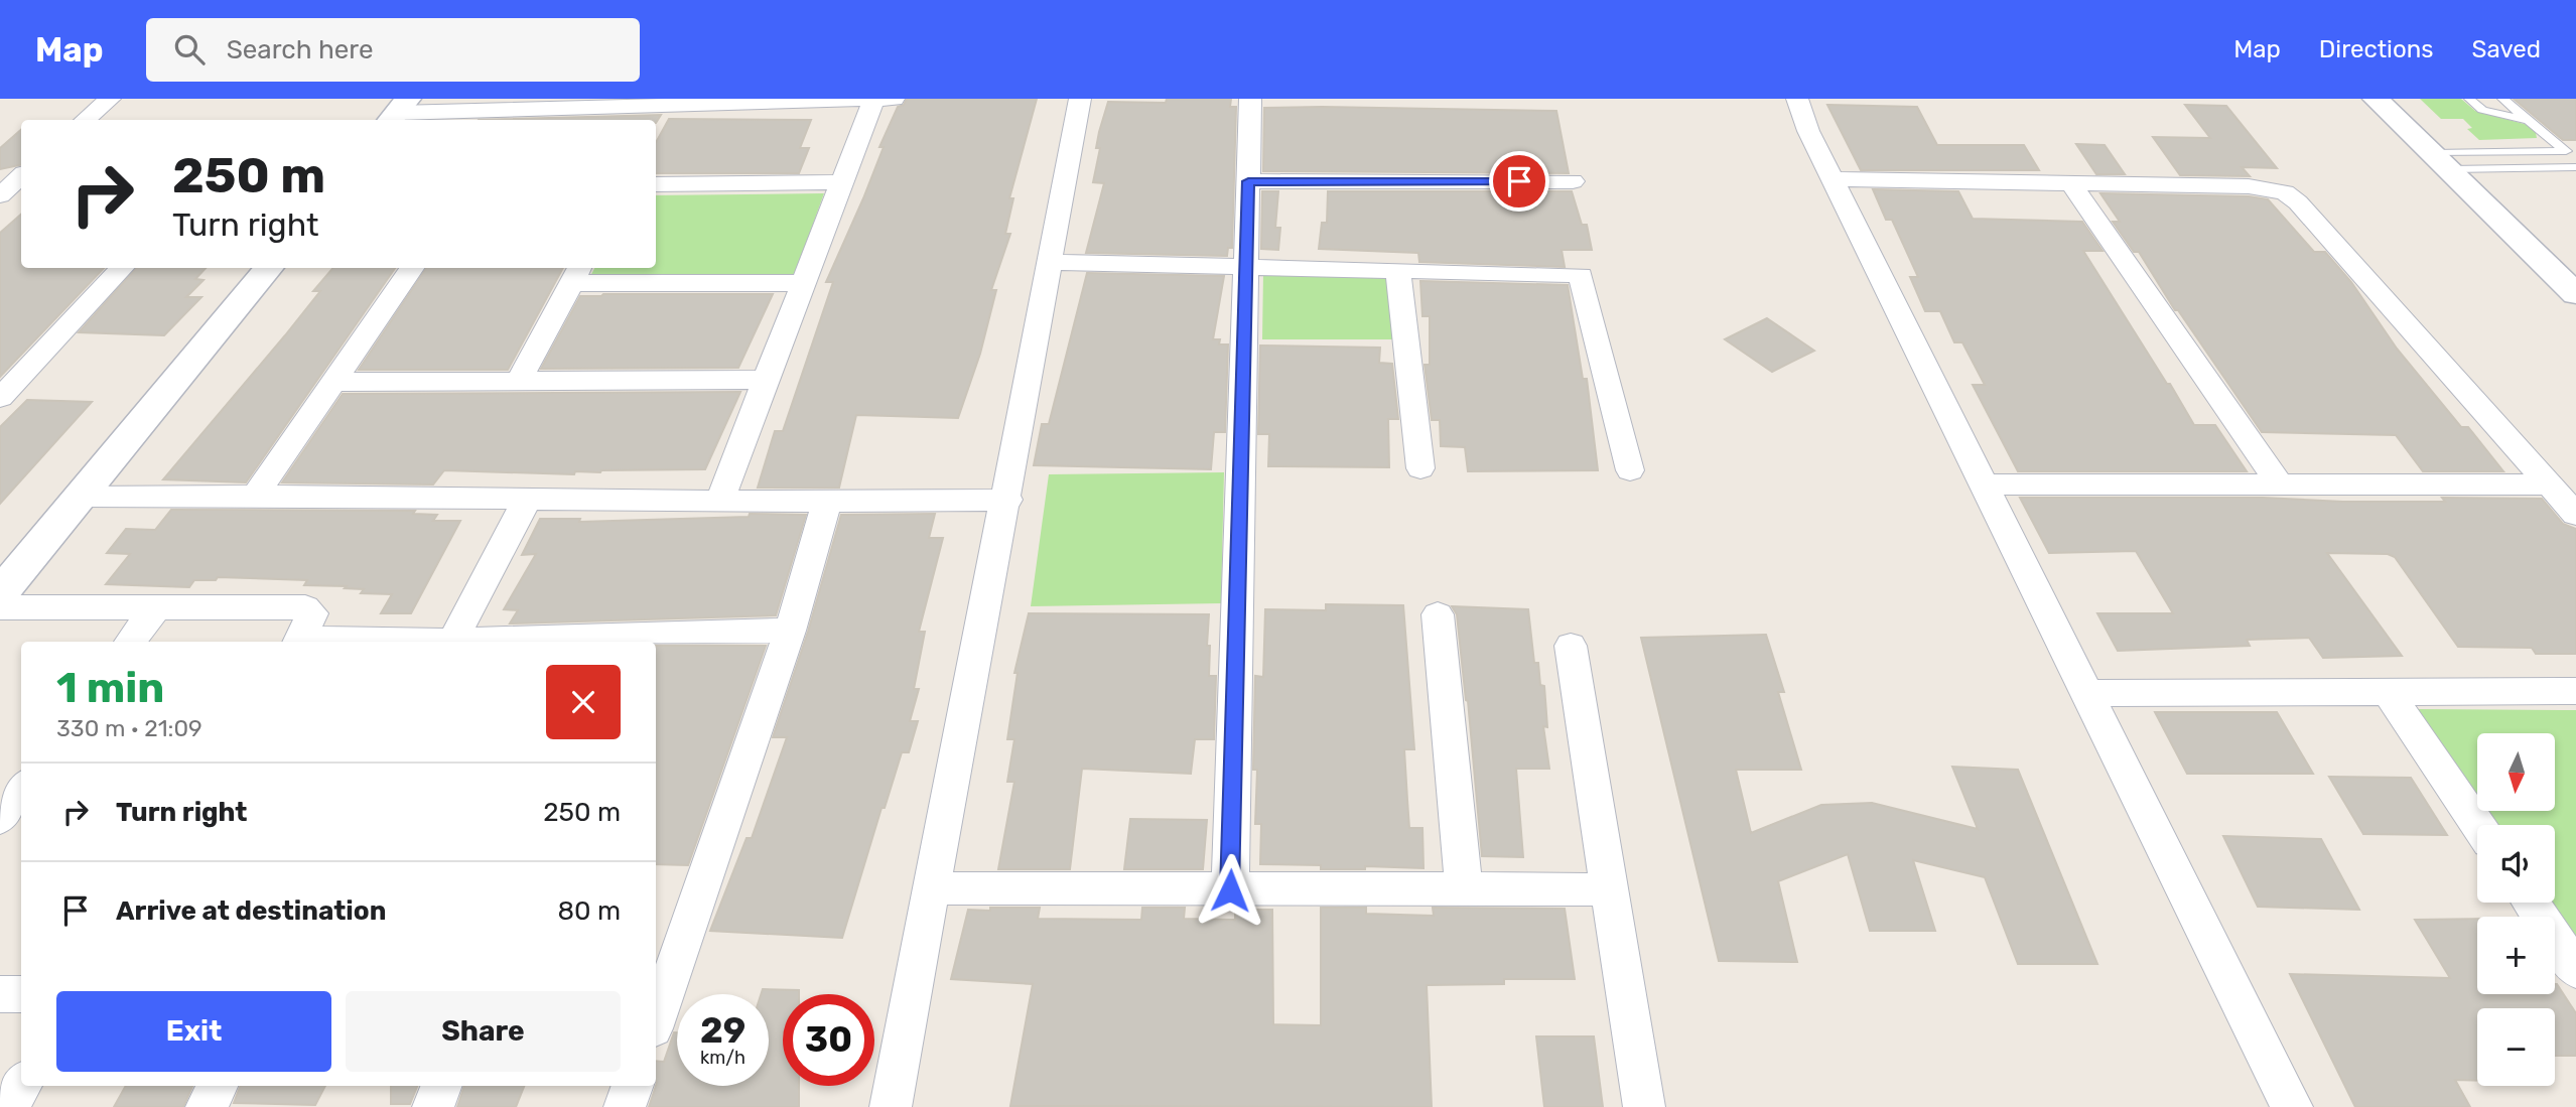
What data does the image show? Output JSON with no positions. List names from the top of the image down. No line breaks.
{"north":"bottom","page":{"header":"Map","search":"Search here","nav":["Map","Directions","Saved"],"turn":["250 m","Turn right"],"heading":["1 min","330 m · 21:09"],"map_buttons":["+","−"],"list":[{"name":"Turn right","value":"250 m"},{"name":"Arrive at destination","value":"80 m"}],"buttons":["Exit","Share"],"speed":"29 km/h","limit":"30"}}
